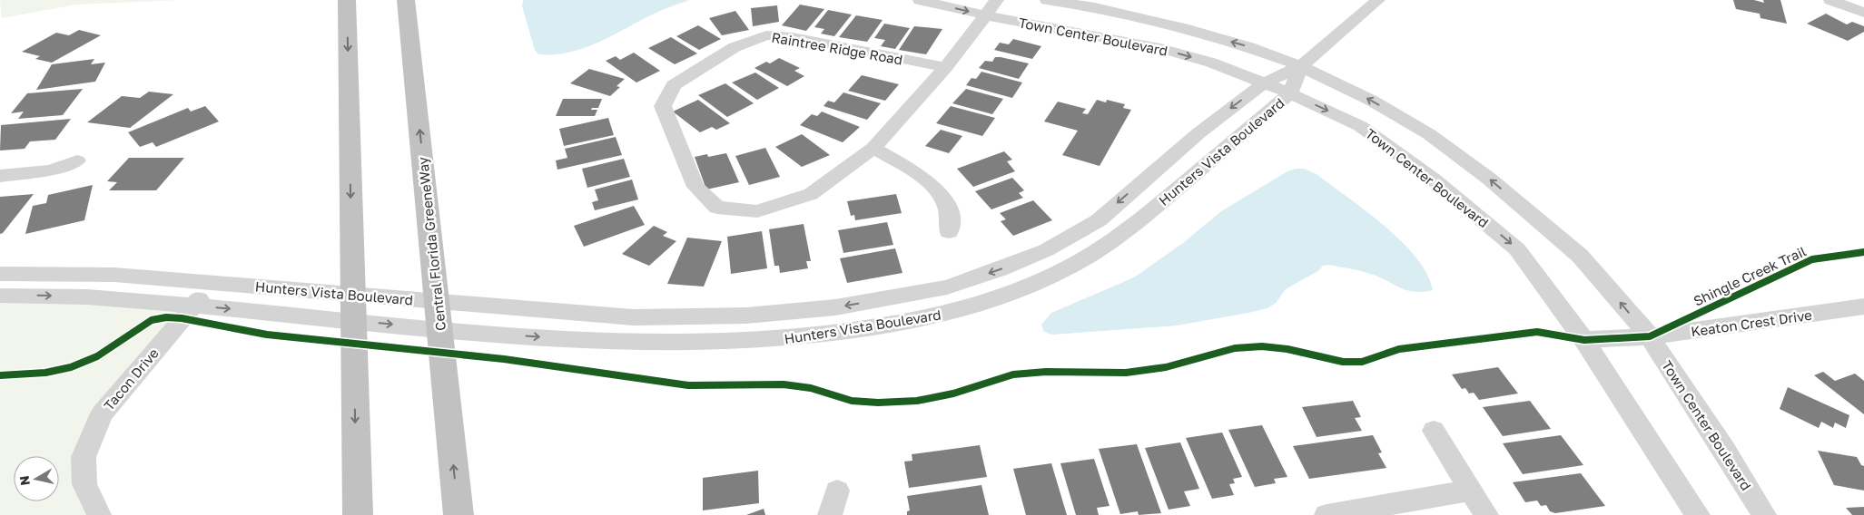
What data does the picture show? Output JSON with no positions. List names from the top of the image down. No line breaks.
{"streets":{"highway":["Central Florida GreeneWay"],"street":["Town Center Boulevard","Raintree Ridge Road","Hunters Vista Boulevard","Keaton Crest Drive","Tacon Drive"],"cycle path":["Shingle Creek Trail"]},"crossings":[["Town Center Boulevard","Raintree Ridge Road"],["Town Center Boulevard","Hunters Vista Boulevard"],["Town Center Boulevard","Keaton Crest Drive"],["Hunters Vista Boulevard","Tacon Drive"]],"north":"left"}
